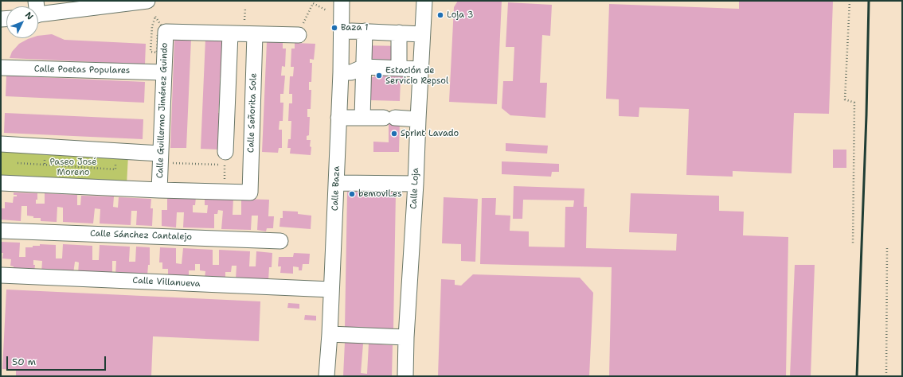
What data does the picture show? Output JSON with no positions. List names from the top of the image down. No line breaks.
{"streets":{"street":["Calle Poetas Populares","Calle Guillermo Jiménez Guindo","Calle Señorita Sole","Calle Baza","Calle Loja","Calle Sánchez Cantalejo","Calle Villanueva"]},"crossings":[["Calle Poetas Populares","Calle Guillermo Jiménez Guindo"],["Calle Guillermo Jiménez Guindo","Calle Señorita Sole"],["Calle Baza","Calle Villanueva"]],"parks":["Paseo José Moreno"],"places":["Loja 3","Baza 1","Estación de Servicio Repsol","Sprint Lavado","bemovil.es"],"scale_bar":"50 m","north":"top right"}
